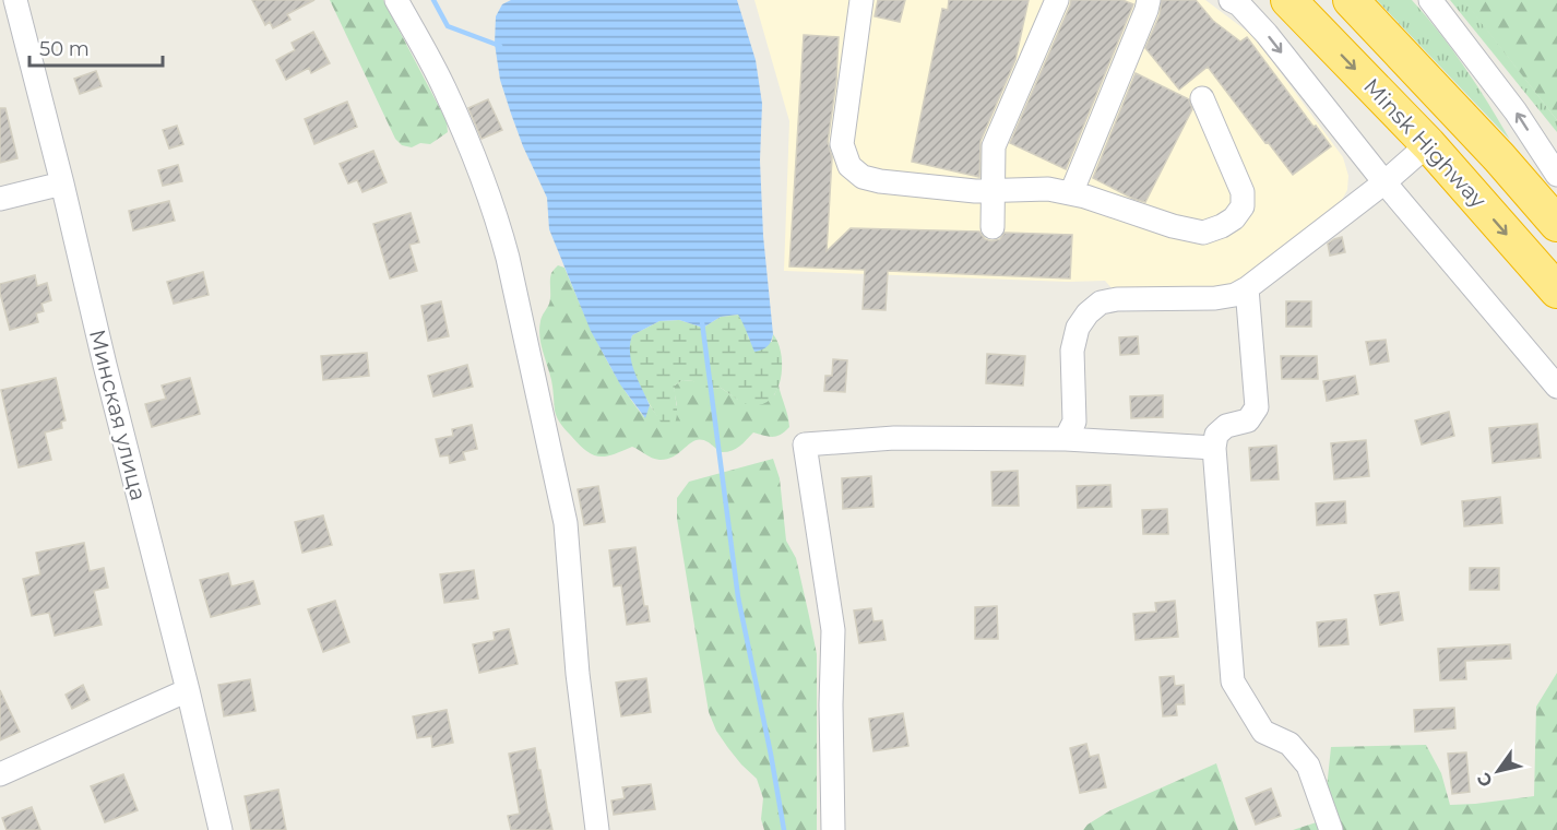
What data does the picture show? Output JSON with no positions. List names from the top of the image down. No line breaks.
{"streets":{"highway":["Minsk Highway"],"street":["Минская улица"]},"scale_bar":"50 m","north":"bottom left"}
